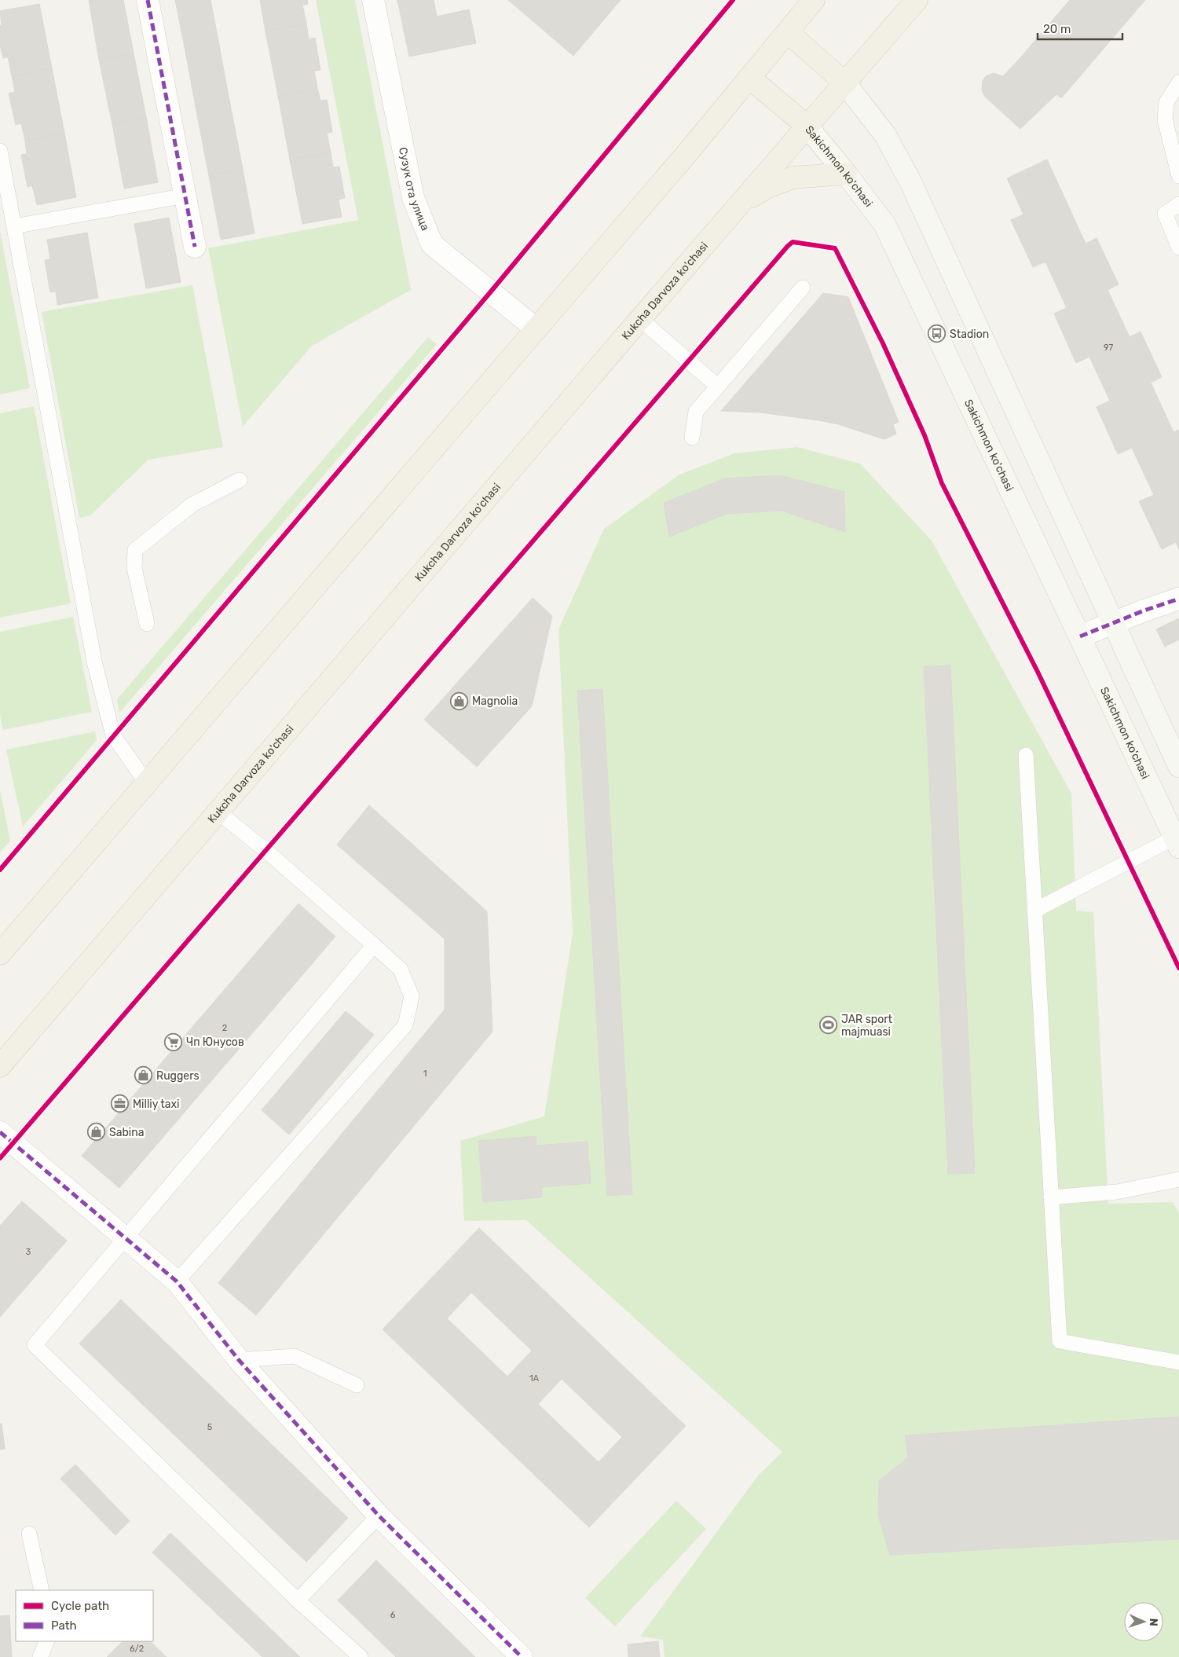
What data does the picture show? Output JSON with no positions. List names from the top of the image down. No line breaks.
{"streets":{"main road":["Sakichmon ko'chasi","Kukcha Darvoza ko'chasi"],"street":["Сузук ота улица"]},"crossings":[["Sakichmon ko'chasi","Kukcha Darvoza ko'chasi"]],"places":{"bus stop":["Stadion"],"shop":["Magnolia","Ruggers","Sabina"],"sports":["JAR sport majmuasi"],"supermarket":["Чп Юнусов"],"office":["Milliy taxi"]},"house_numbers":["97","2","1","3","1А","5","6","6/2"],"legend":["Cycle path","Path"],"scale_bar":"20 m","north":"right"}
